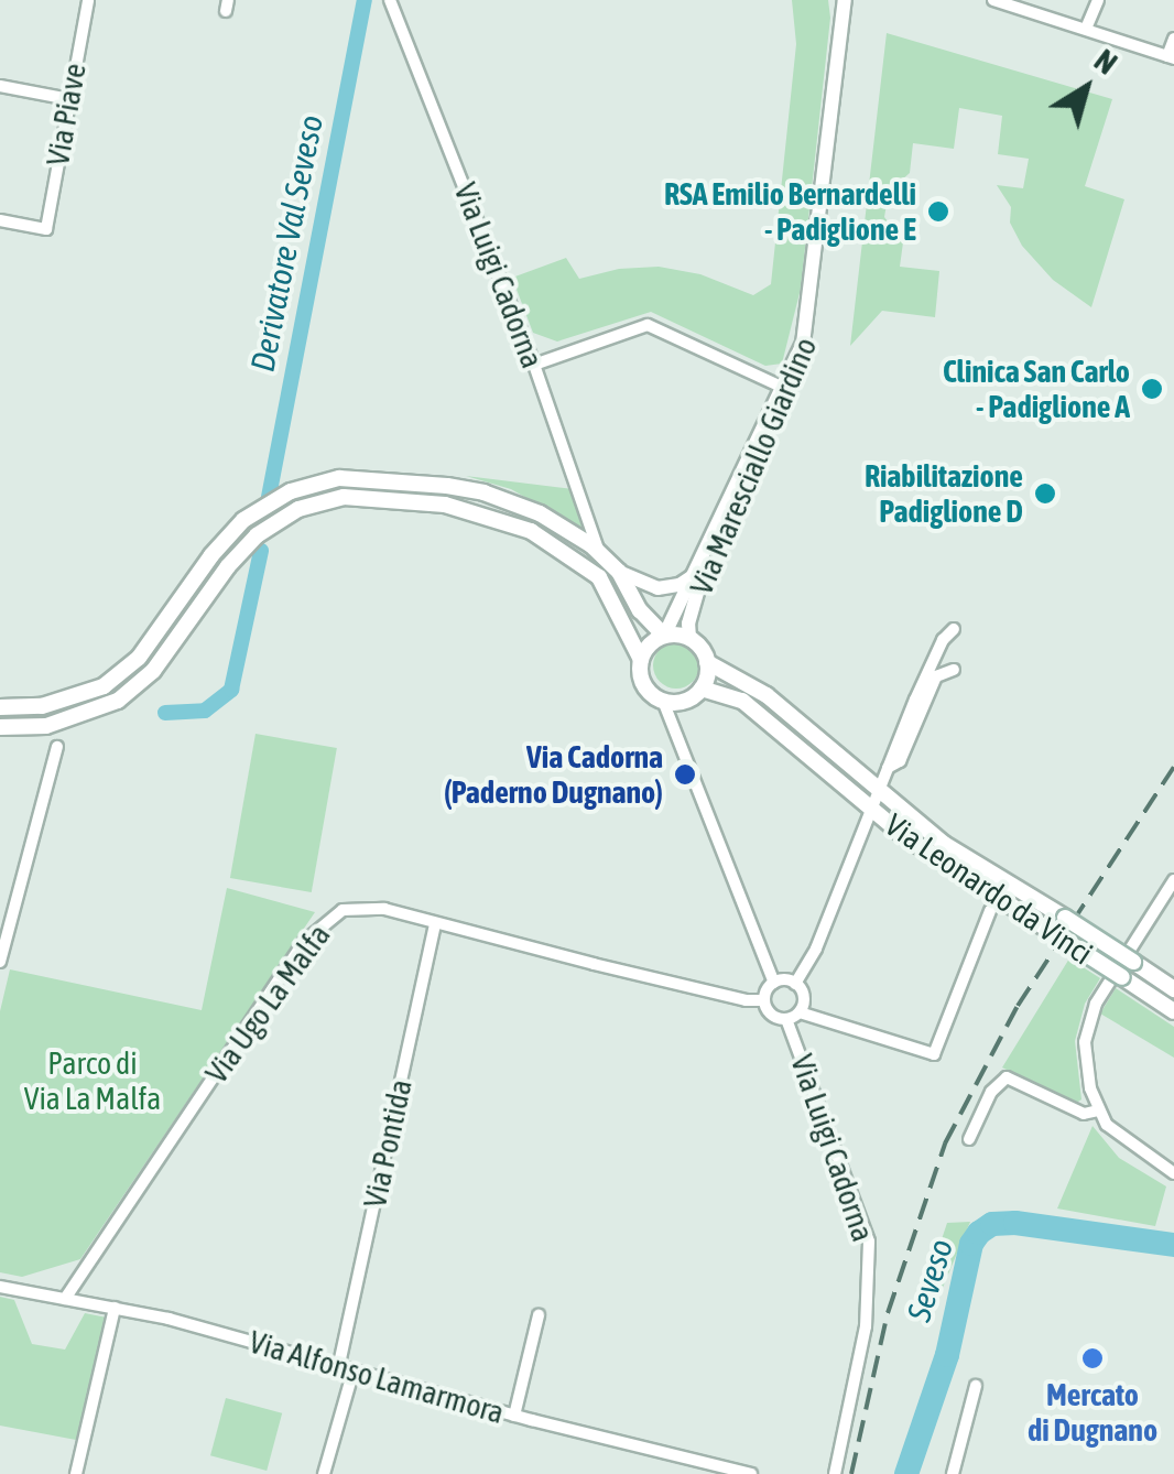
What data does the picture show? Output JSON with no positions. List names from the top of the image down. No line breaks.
{"streets":{"main road":["Via Leonardo da Vinci"],"street":["Via Piave","Via Luigi Cadorna","Via Maresciallo Giardino","Via Ugo La Malfa","Via Pontida","Via Alfonso Lamarmora"]},"crossings":[["Via Luigi Cadorna","Via Ugo La Malfa"],["Via Maresciallo Giardino","Via Leonardo da Vinci"],["Via Ugo La Malfa","Via Pontida"],["Via Ugo La Malfa","Via Alfonso Lamarmora"],["Via Pontida","Via Alfonso Lamarmora"]],"water":["Derivatore Val Seveso","Seveso"],"parks":["Parco di Via La Malfa"],"places":["RSA Emilio Bernardelli - Padiglione E","Clinica San Carlo - Padiglione A","Riabilitazione Padiglione D","Via Cadorna (Paderno Dugnano)","Mercato di Dugnano"],"north":"top right"}
